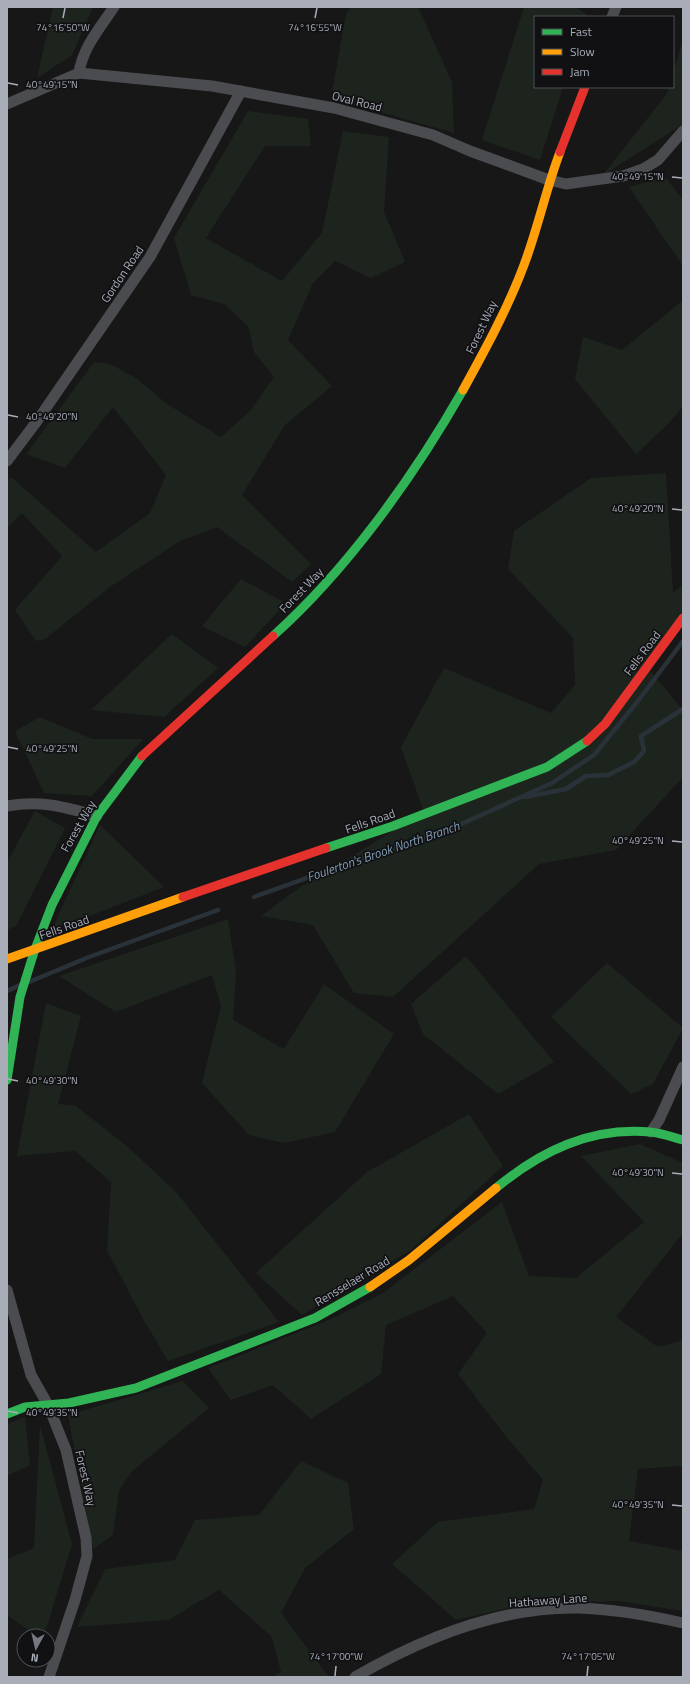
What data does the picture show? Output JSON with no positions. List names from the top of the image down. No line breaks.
{"streets":{"street":["Oval Road","Gordon Road","Forest Way","Fells Road","Rensselaer Road","Hathaway Lane"]},"crossings":[["Oval Road","Gordon Road"],["Oval Road","Forest Way"],["Forest Way","Fells Road"],["Forest Way","Rensselaer Road"]],"water":["Foulerton's Brook North Branch"],"legend":["Fast","Slow","Jam"],"north":"bottom","coordinates":["74°16'50\"W","74°16'55\"W","40°49'15\"N","40°49'20\"N","40°49'25\"N","40°49'30\"N","40°49'35\"N","74°17'00\"W","74°17'05\"W"]}
